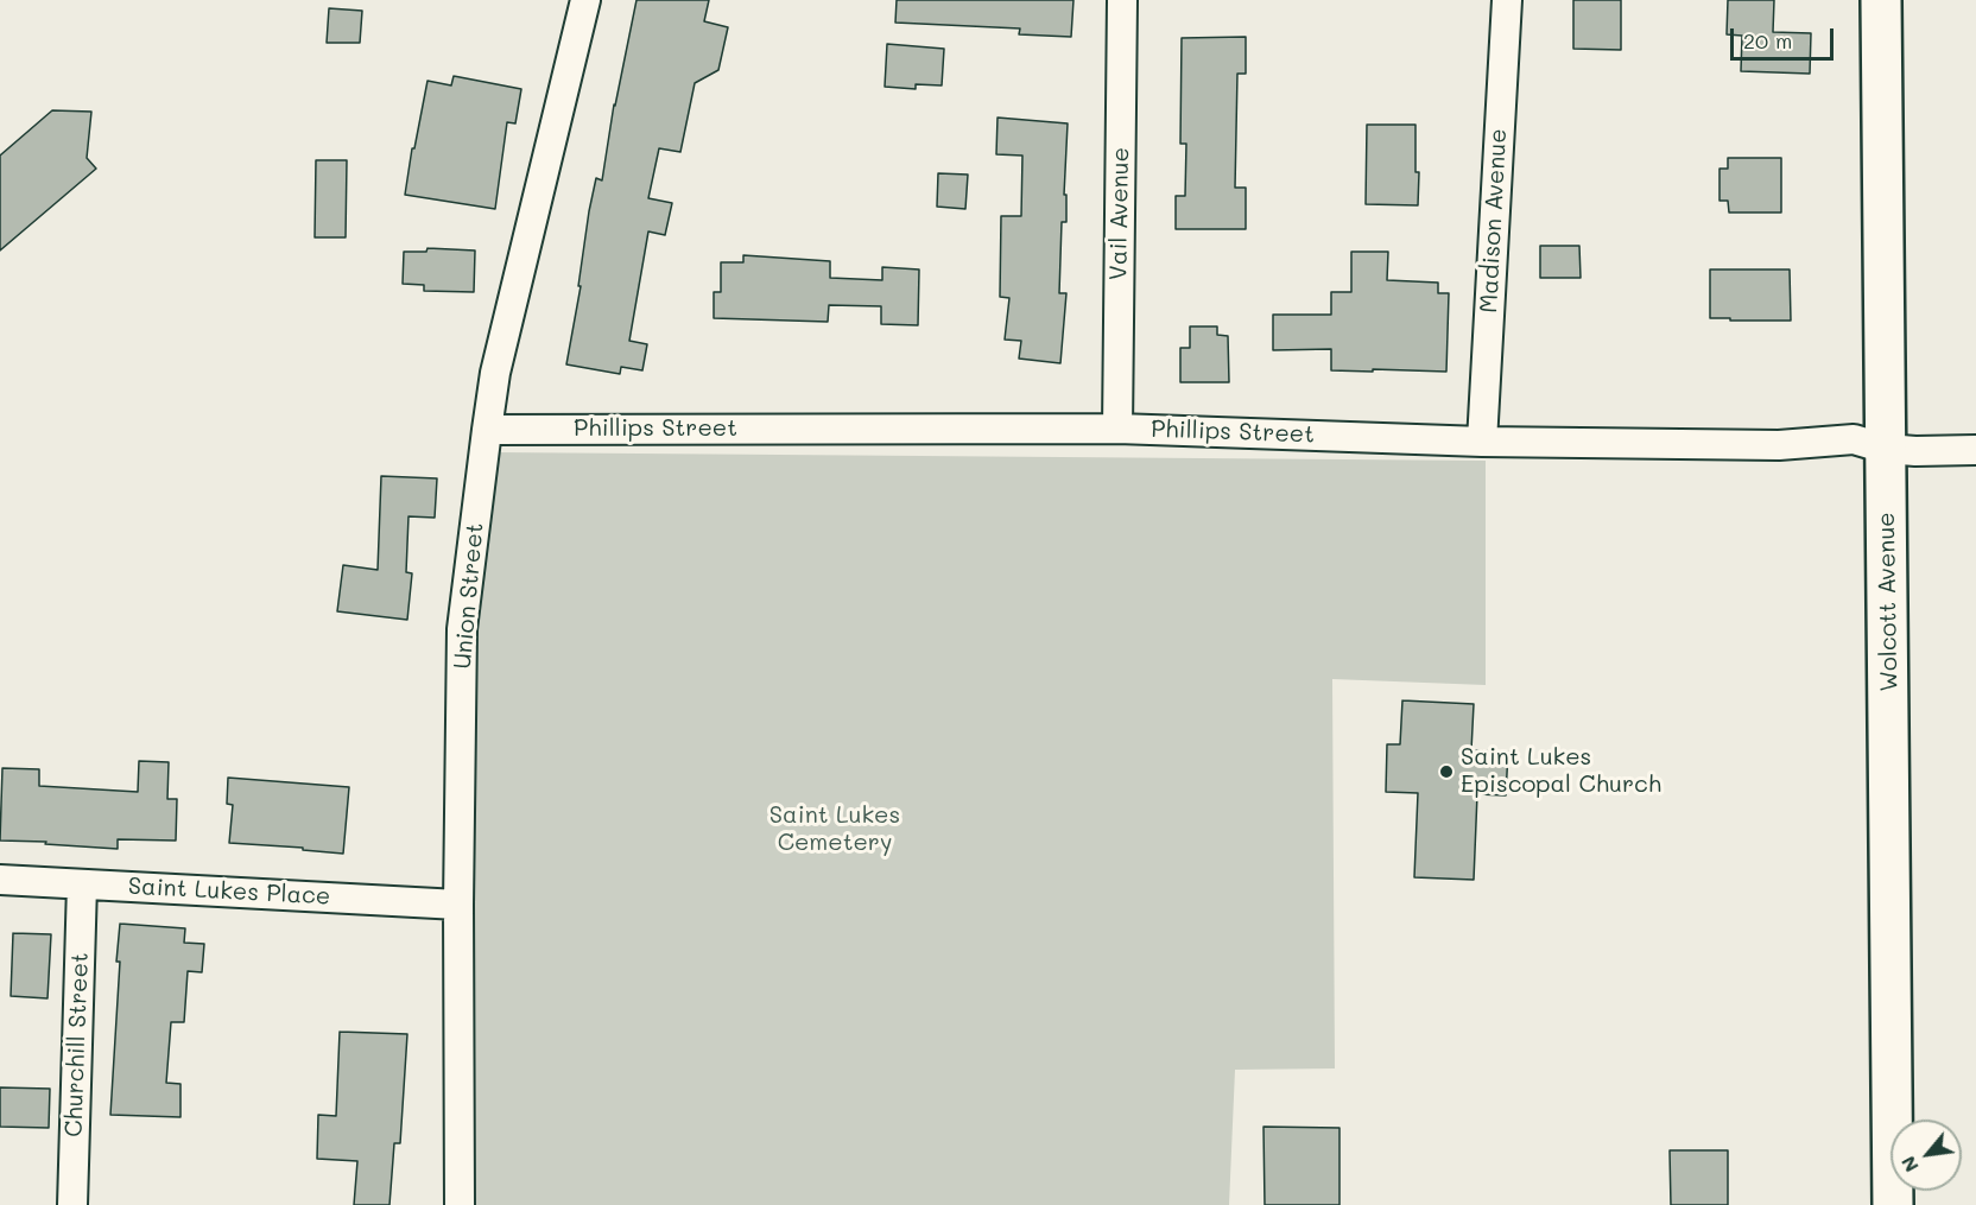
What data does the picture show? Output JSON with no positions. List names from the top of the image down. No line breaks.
{"streets":{"main road":["Wolcott Avenue"],"street":["Vail Avenue","Madison Avenue","Phillips Street","Union Street","Saint Lukes Place","Churchill Street"]},"crossings":[["Vail Avenue","Phillips Street"],["Madison Avenue","Phillips Street"],["Phillips Street","Union Street"],["Phillips Street","Wolcott Avenue"],["Union Street","Saint Lukes Place"],["Saint Lukes Place","Churchill Street"]],"parks":["Saint Lukes Cemetery"],"places":["Saint Lukes Episcopal Church"],"scale_bar":"20 m","north":"bottom left"}
